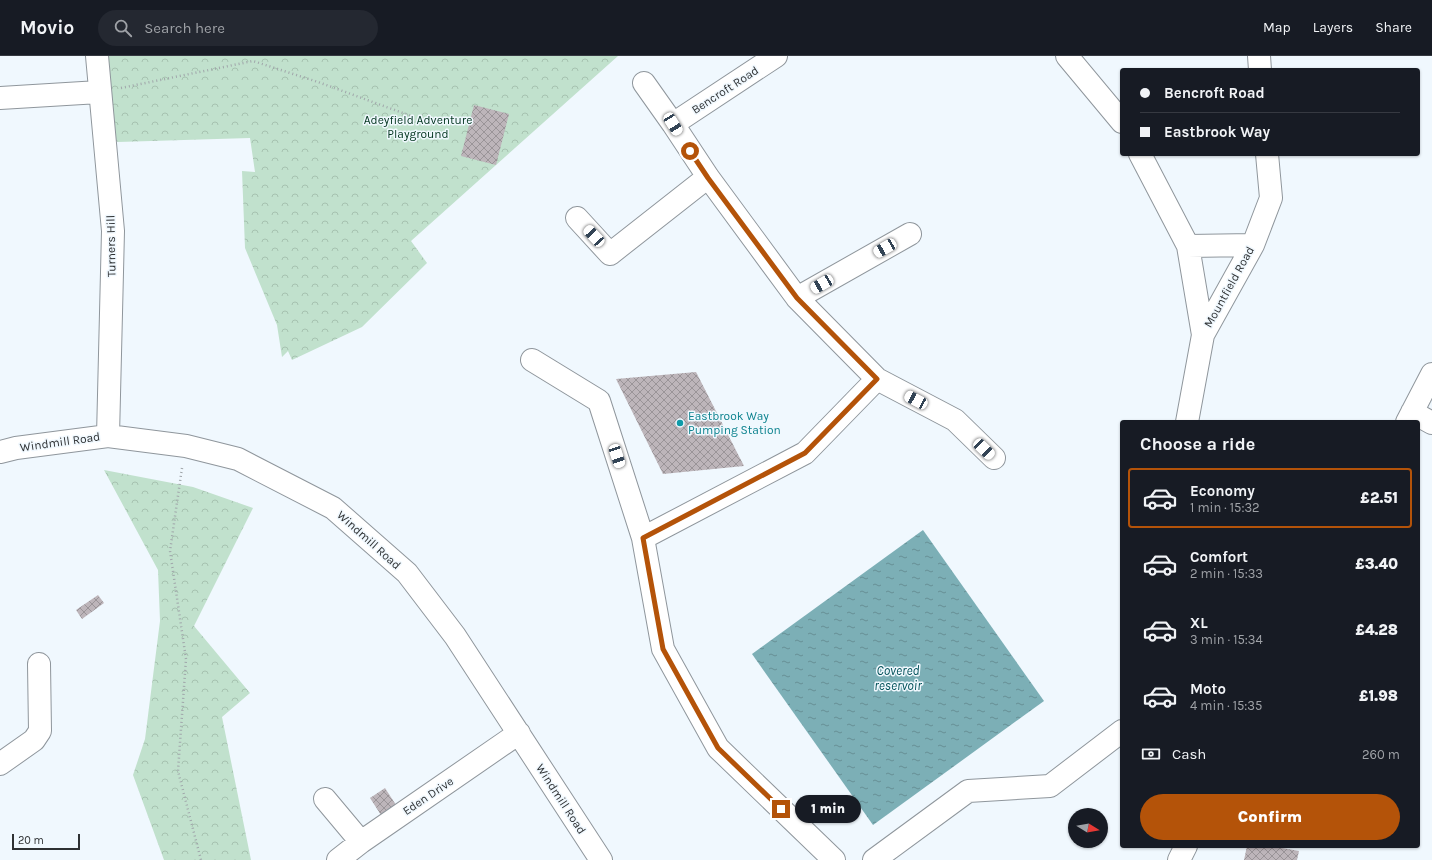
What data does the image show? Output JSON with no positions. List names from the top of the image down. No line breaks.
{"streets":{"street":["Bencroft Road","Turners Hill","Mountfield Road","Windmill Road","Eden Drive"]},"crossings":[["Turners Hill","Windmill Road"],["Windmill Road","Eden Drive"]],"water":["Covered reservoir"],"parks":["Adeyfield Adventure Playground"],"places":["Eastbrook Way Pumping Station"],"scale_bar":"20 m","north":"right","page":{"header":"Movio","search":"Search here","nav":["Map","Layers","Share"],"banner":["Bencroft Road","Eastbrook Way"],"heading":"Choose a ride","list":[{"name":"Economy","note":"1 min · 15:32","value":"£2.51"},{"name":"Comfort","note":"2 min · 15:33","value":"£3.40"},{"name":"XL","note":"3 min · 15:34","value":"£4.28"},{"name":"Moto","note":"4 min · 15:35","value":"£1.98"}],"pay":["Cash","260 m"],"buttons":"Confirm","bubble":"1 min","scale":"20 m"}}
